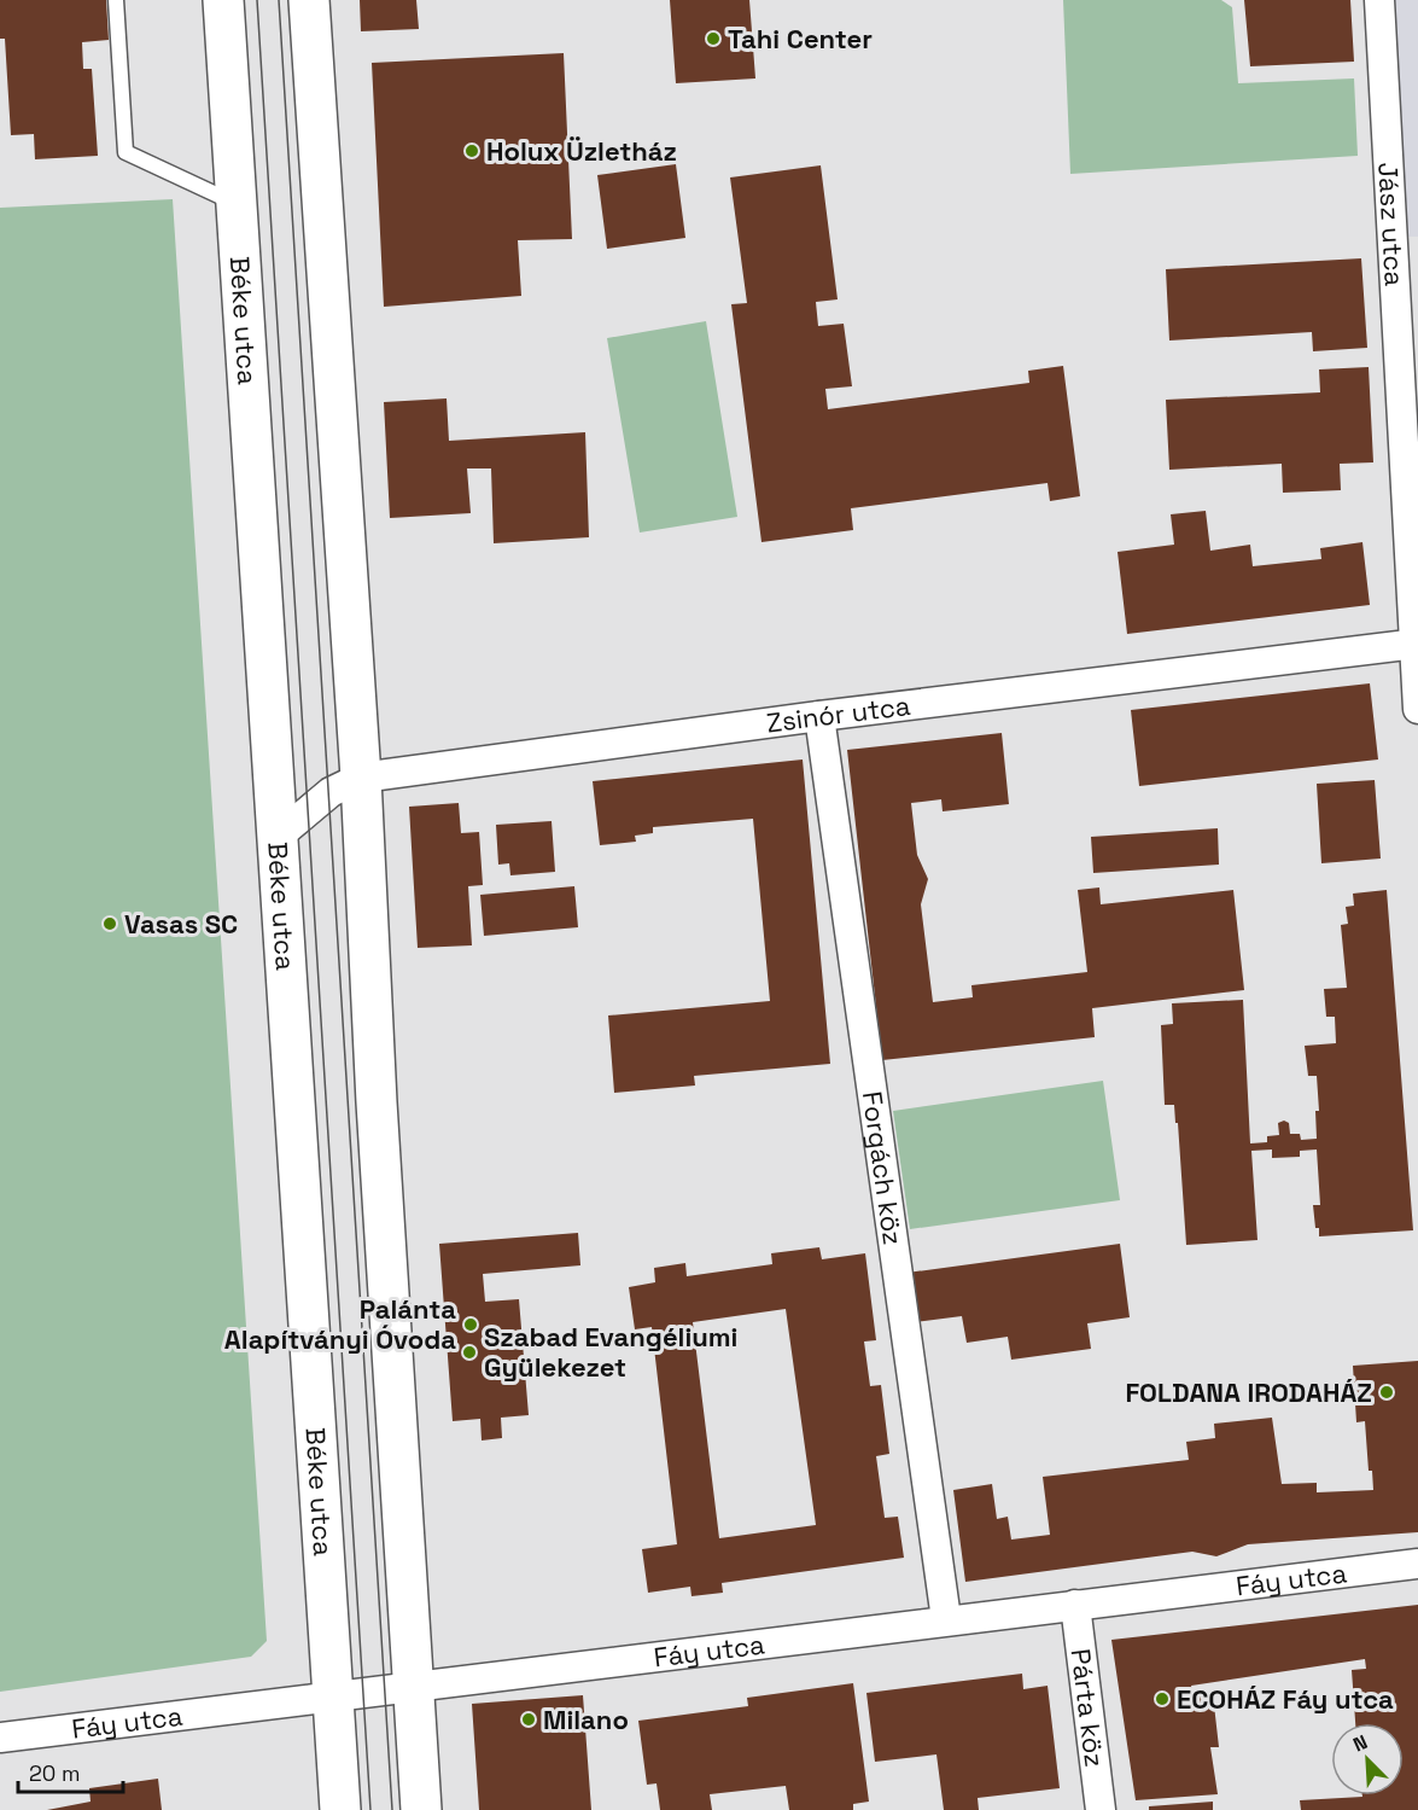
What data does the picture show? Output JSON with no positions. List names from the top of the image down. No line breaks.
{"streets":{"main road":["Béke utca"],"street":["Jász utca","Zsinór utca","Forgách köz","Fáy utca","Párta köz"]},"crossings":[["Jász utca","Zsinór utca"],["Béke utca","Zsinór utca"],["Béke utca","Fáy utca"],["Zsinór utca","Forgách köz"],["Forgách köz","Fáy utca"],["Fáy utca","Párta köz"]],"places":["Tahi Center","Holux Üzletház","Vasas SC","Palánta Alapítványi Óvoda","Szabad Evangéliumi Gyülekezet","FOLDANA IRODAHÁZ","ECOHÁZ Fáy utca","Milano"],"scale_bar":"20 m","north":"top left"}
